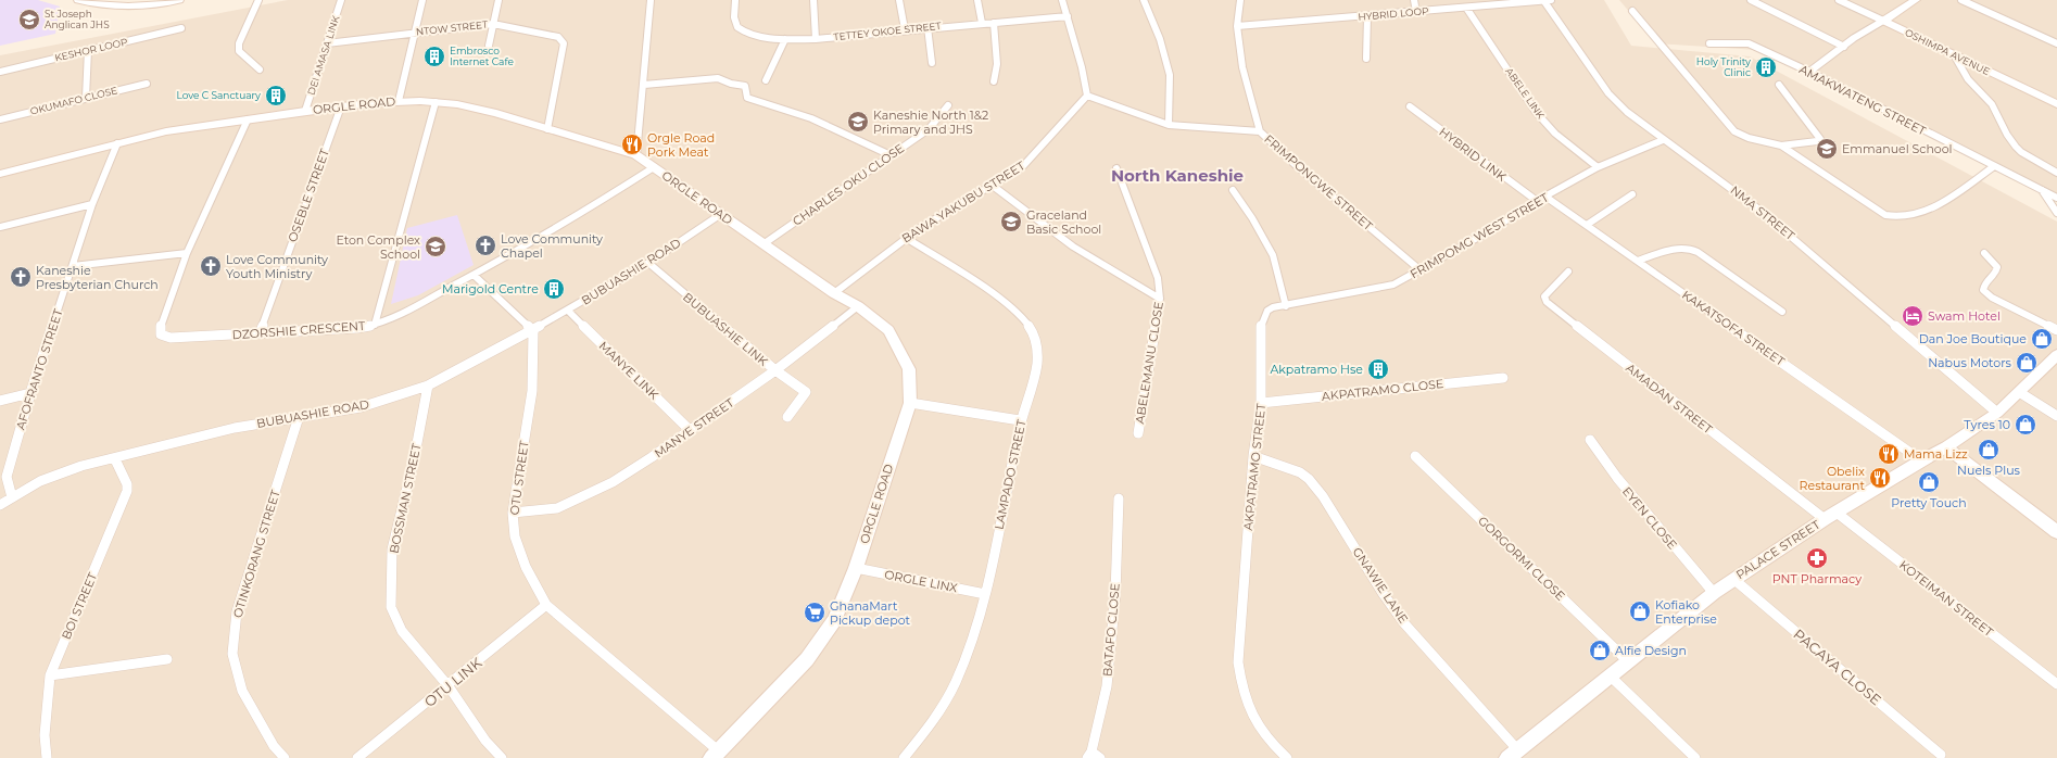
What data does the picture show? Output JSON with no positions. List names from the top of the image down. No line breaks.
{"streets":{"street":["HYBRID LOOP","NTOW STREET","TETTEY OKOE STREET","KESHOR LOOP","OSHIMPA AVENUE","DEI AMASA LINK","ABELE LINK","AMAKWATENG STREET","OKUMAFO CLOSE","ORGLE ROAD","HYBRID LINK","FRIMPONGWE STREET","CHARLES OKU CLOSE","OSEBLE STREET","BAWA YAKUBU STREET","NMA STREET","FRIMPOMG WEST STREET","BUBUASHIE ROAD","KAKATSOFA STREET","BUBUASHIE LINK","DZORSHIE CRESCENT","ABELEMANU CLOSE","AFOFRANTO STREET","MANYE LINK","AKPATRAMO CLOSE","AMADAN STREET","MANYE STREET","AKPATRAMO STREET","LAMPADO STREET","OTU STREET","BOSSMAN STREET","EYEN CLOSE","PALACE STREET","OTINKORANG STREET","GORGORMI CLOSE","ORGLE LINX","GNAWIE LANE","KOTEIMAN STREET","BOI STREET","BATAFO CLOSE","PACAYA CLOSE","OTU LINK"]},"crossings":[["HYBRID LOOP","ABELE LINK"],["HYBRID LOOP","FRIMPONGWE STREET"],["HYBRID LOOP","NMA STREET"],["NTOW STREET","DEI AMASA LINK"],["NTOW STREET","ORGLE ROAD"],["DEI AMASA LINK","ORGLE ROAD"],["ABELE LINK","FRIMPOMG WEST STREET"],["ORGLE ROAD","CHARLES OKU CLOSE"],["ORGLE ROAD","OSEBLE STREET"],["ORGLE ROAD","BAWA YAKUBU STREET"],["ORGLE ROAD","BUBUASHIE ROAD"],["ORGLE ROAD","DZORSHIE CRESCENT"],["ORGLE ROAD","AFOFRANTO STREET"],["ORGLE ROAD","MANYE STREET"],["ORGLE ROAD","OTU STREET"],["ORGLE ROAD","ORGLE LINX"],["HYBRID LINK","FRIMPOMG WEST STREET"],["FRIMPONGWE STREET","FRIMPOMG WEST STREET"],["OSEBLE STREET","DZORSHIE CRESCENT"],["BAWA YAKUBU STREET","LAMPADO STREET"],["NMA STREET","FRIMPOMG WEST STREET"],["NMA STREET","PALACE STREET"],["FRIMPOMG WEST STREET","KAKATSOFA STREET"],["FRIMPOMG WEST STREET","AKPATRAMO STREET"],["BUBUASHIE ROAD","BUBUASHIE LINK"],["BUBUASHIE ROAD","AFOFRANTO STREET"],["BUBUASHIE ROAD","MANYE LINK"],["BUBUASHIE ROAD","OTU STREET"],["BUBUASHIE ROAD","BOSSMAN STREET"],["BUBUASHIE ROAD","OTINKORANG STREET"],["BUBUASHIE ROAD","BOI STREET"],["KAKATSOFA STREET","PALACE STREET"],["BUBUASHIE LINK","MANYE STREET"],["MANYE LINK","MANYE STREET"],["AKPATRAMO CLOSE","AKPATRAMO STREET"],["AMADAN STREET","PALACE STREET"],["AMADAN STREET","KOTEIMAN STREET"],["MANYE STREET","OTU STREET"],["AKPATRAMO STREET","GNAWIE LANE"],["LAMPADO STREET","ORGLE LINX"],["OTU STREET","OTU LINK"],["BOSSMAN STREET","OTU LINK"],["EYEN CLOSE","PALACE STREET"],["PALACE STREET","GORGORMI CLOSE"],["PALACE STREET","GNAWIE LANE"],["PALACE STREET","KOTEIMAN STREET"],["PALACE STREET","PACAYA CLOSE"]],"districts":["North Kaneshie"],"places":{"school or university":["St Joseph Anglican JHS","Kaneshie North 1&2 Primary and JHS","Emmanuel School","Graceland Basic School","Eton Complex School"],"building":["Embrosco Internet Cafe","Holy Trinity Clinic","Love C Sanctuary","Marigold Centre","Akpatramo Hse"],"restaurant":["Orgle Road Pork Meat","Mama Lizz","Obelix Restaurant"],"church":["Love Community Chapel","Love Community Youth Ministry","Kaneshie Presbyterian Church"],"hotel":["Swam Hotel"],"shop":["Dan Joe Boutique","Nabus Motors","Tyres 10","Nuels Plus","Pretty Touch","Kofiako Enterprise","Alfie Design"],"pharmacy":["PNT Pharmacy"],"supermarket":["GhanaMart Pickup depot"]}}
